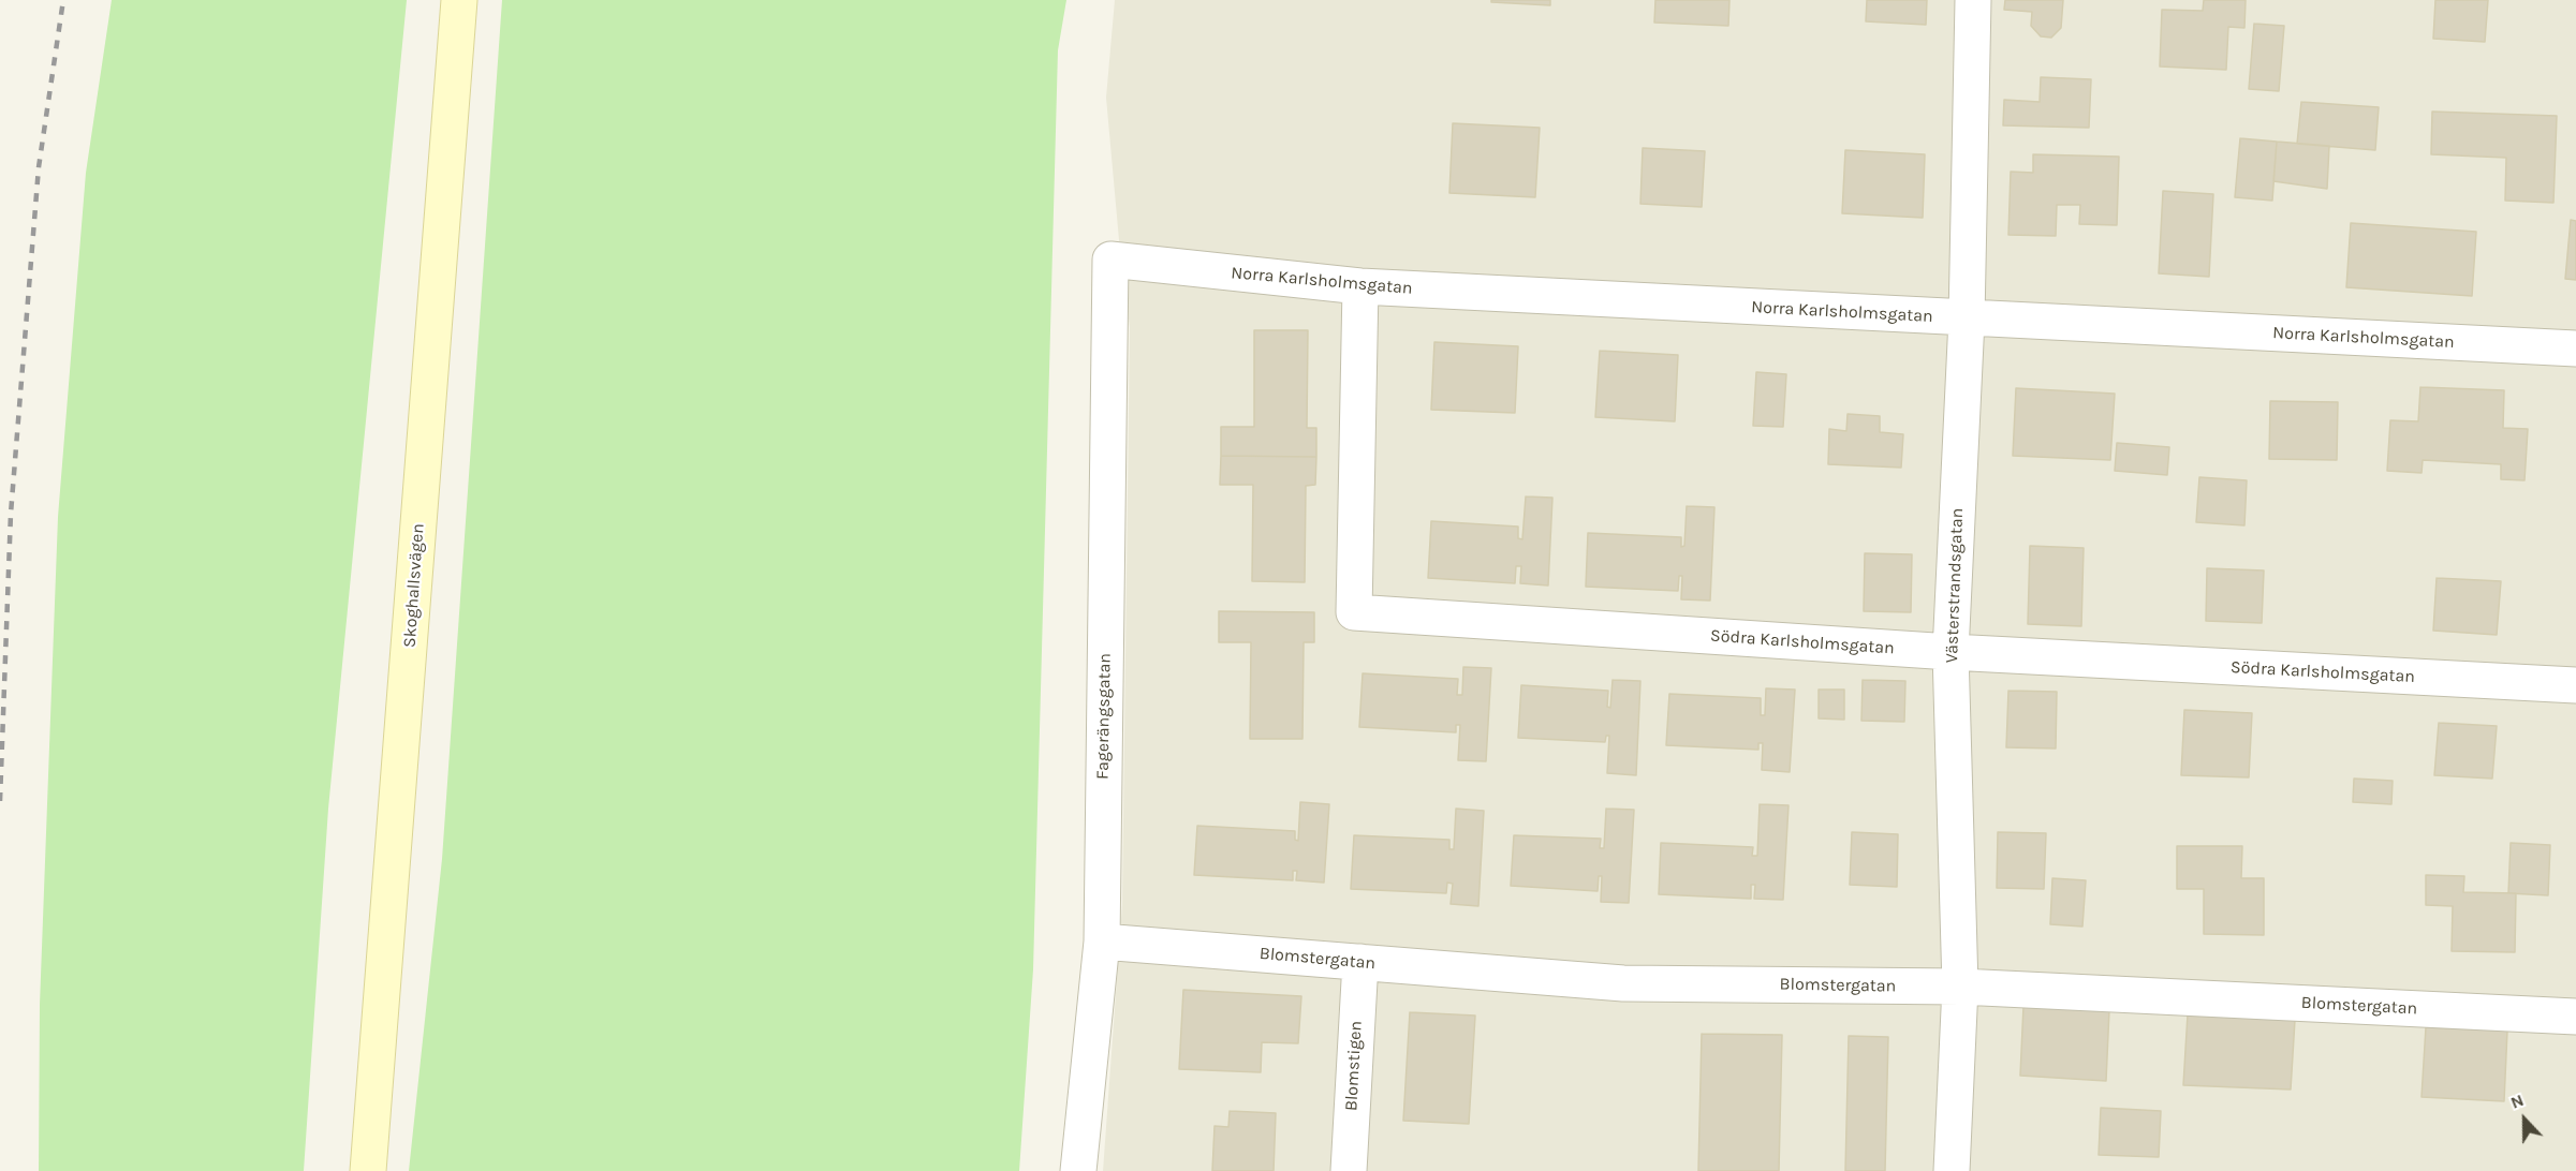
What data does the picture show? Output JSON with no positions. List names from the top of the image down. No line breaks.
{"streets":{"main road":["Skoghallsvägen"],"street":["Norra Karlsholmsgatan","Västerstrandsgatan","Södra Karlsholmsgatan","Fagerängsgatan","Blomstergatan","Blomstigen"]},"crossings":[["Norra Karlsholmsgatan","Västerstrandsgatan"],["Norra Karlsholmsgatan","Södra Karlsholmsgatan"],["Norra Karlsholmsgatan","Fagerängsgatan"],["Västerstrandsgatan","Södra Karlsholmsgatan"],["Västerstrandsgatan","Blomstergatan"],["Fagerängsgatan","Blomstergatan"],["Blomstergatan","Blomstigen"]],"north":"top"}
